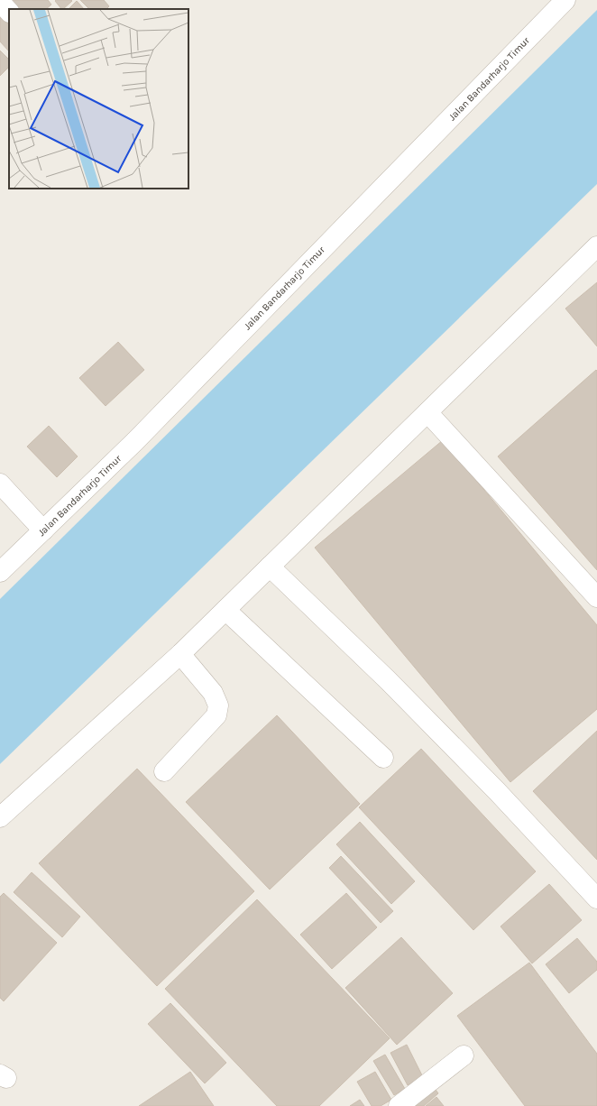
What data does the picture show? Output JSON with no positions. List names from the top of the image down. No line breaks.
{"streets":{"street":["Jalan Bandarharjo Timur"]}}
